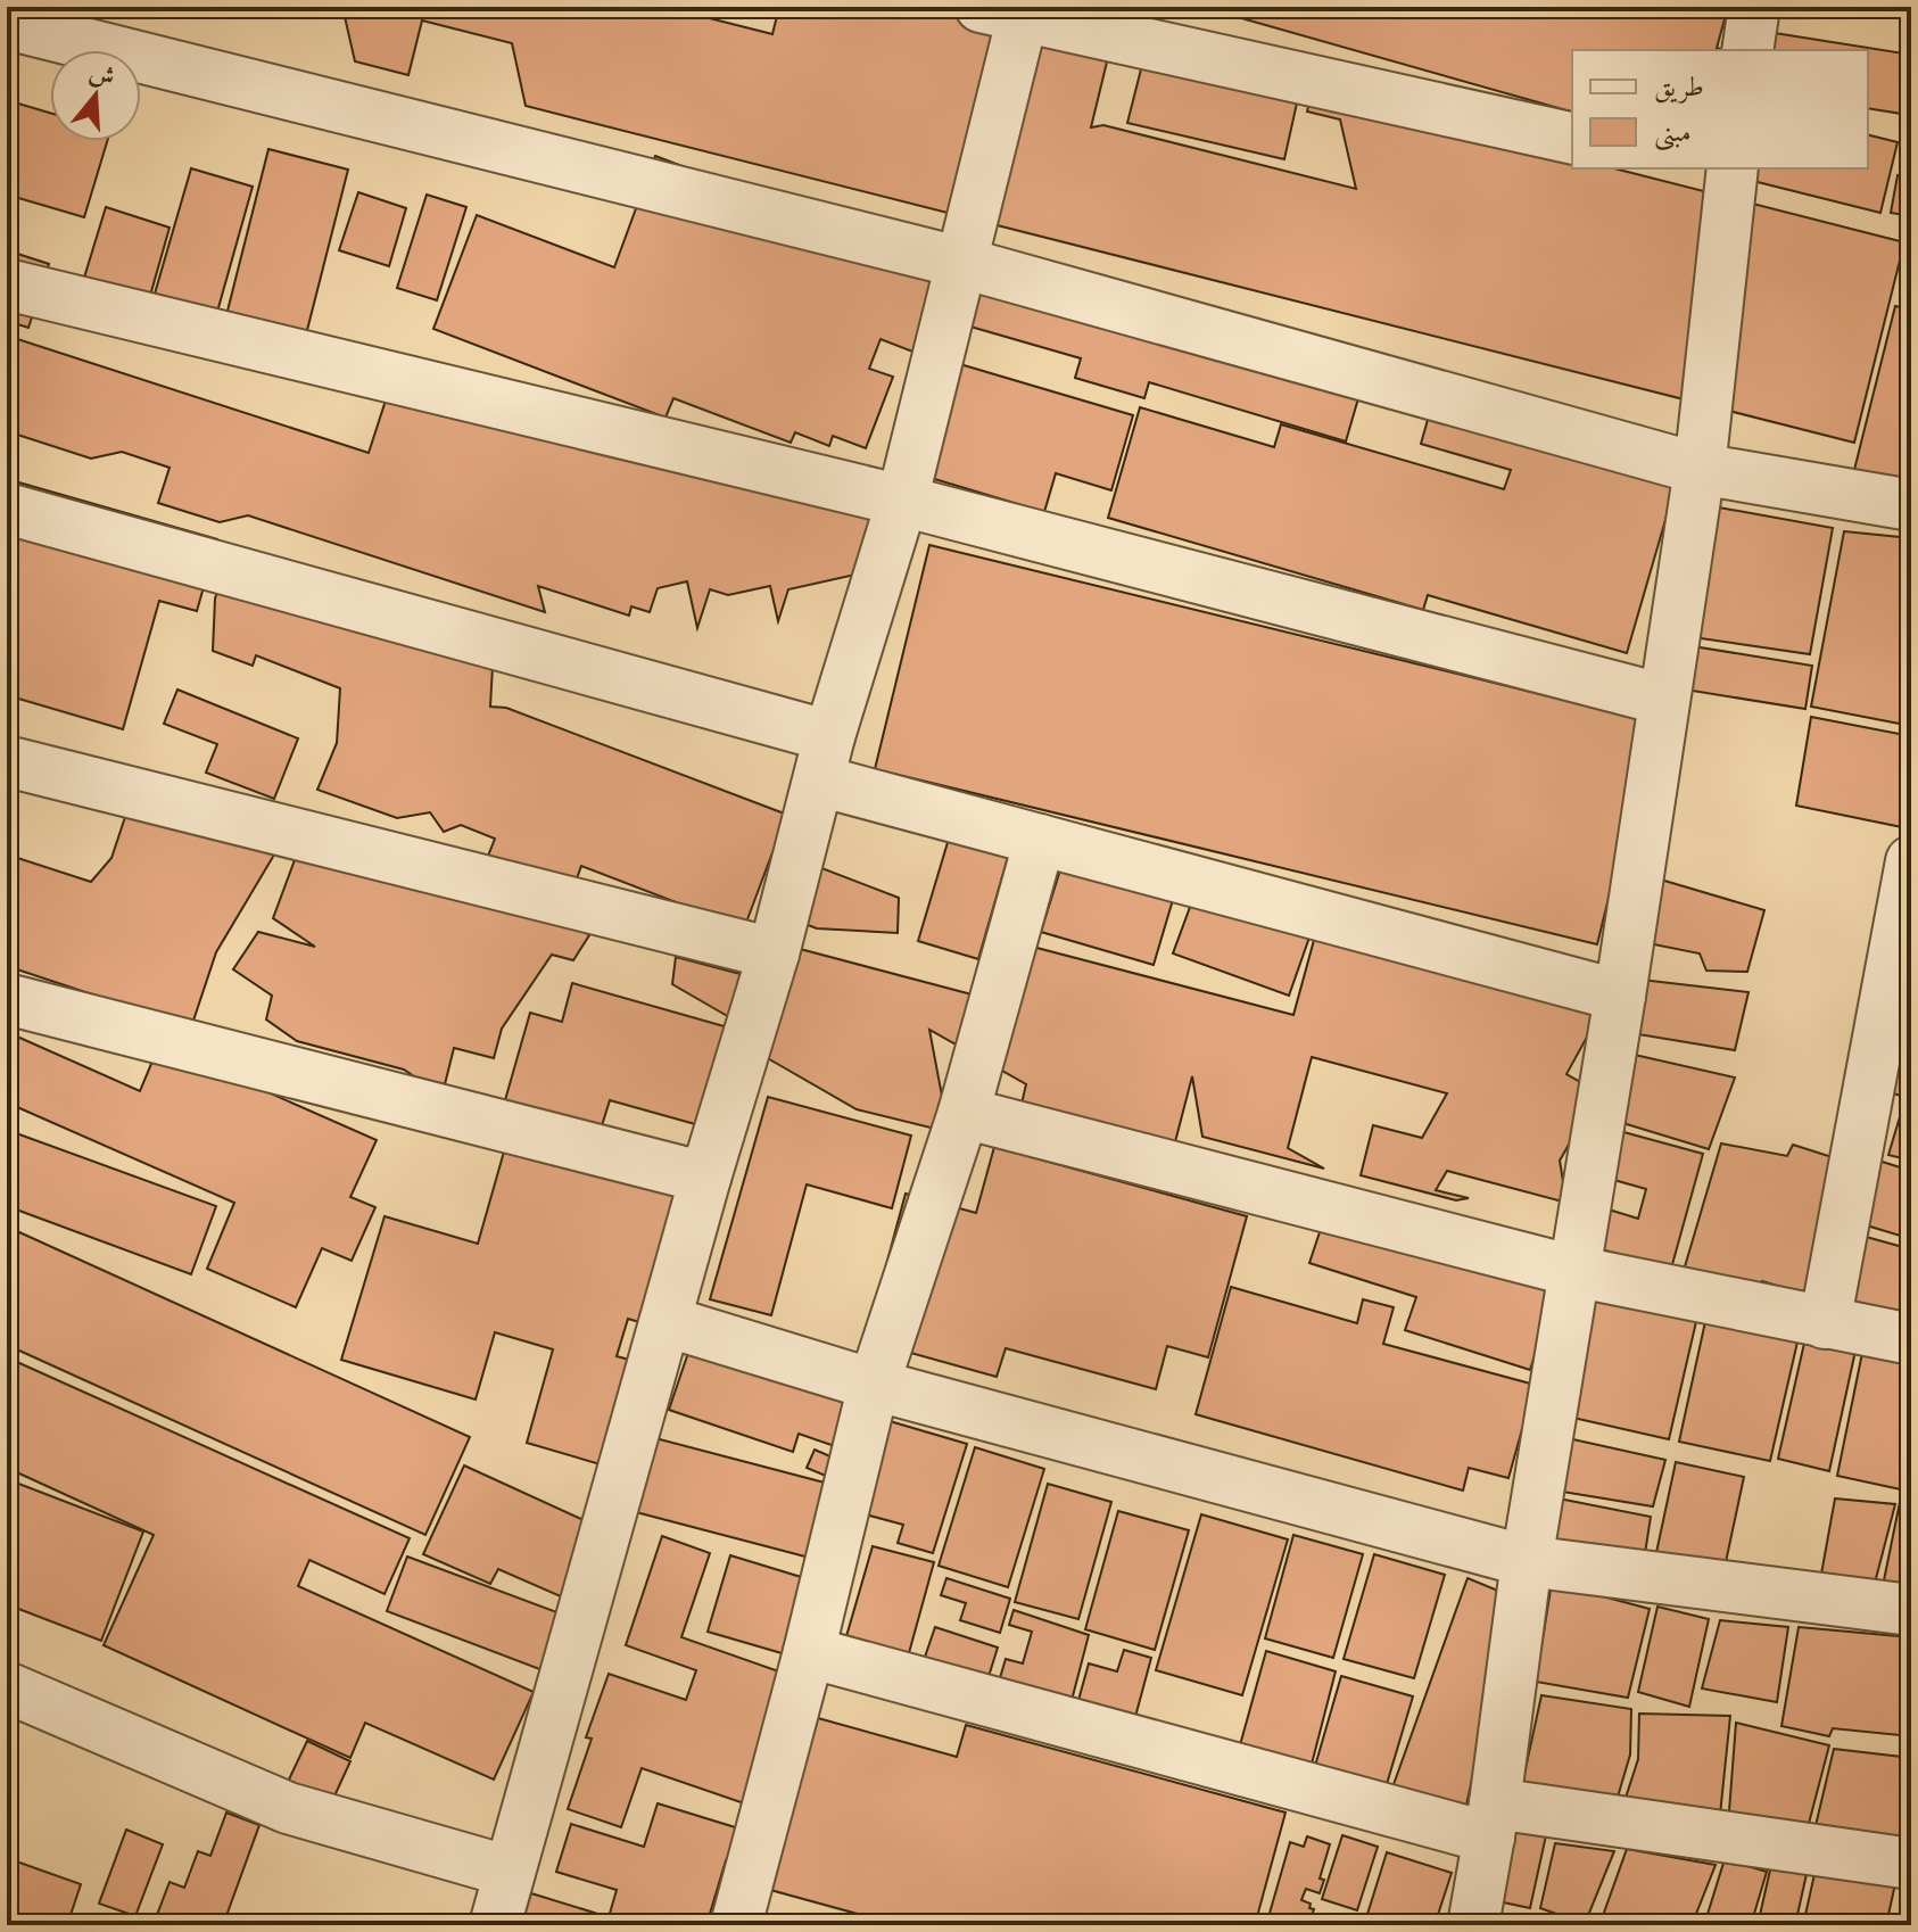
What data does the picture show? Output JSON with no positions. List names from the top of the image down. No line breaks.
{"legend":["طريق","مبنى"],"north":"top"}
